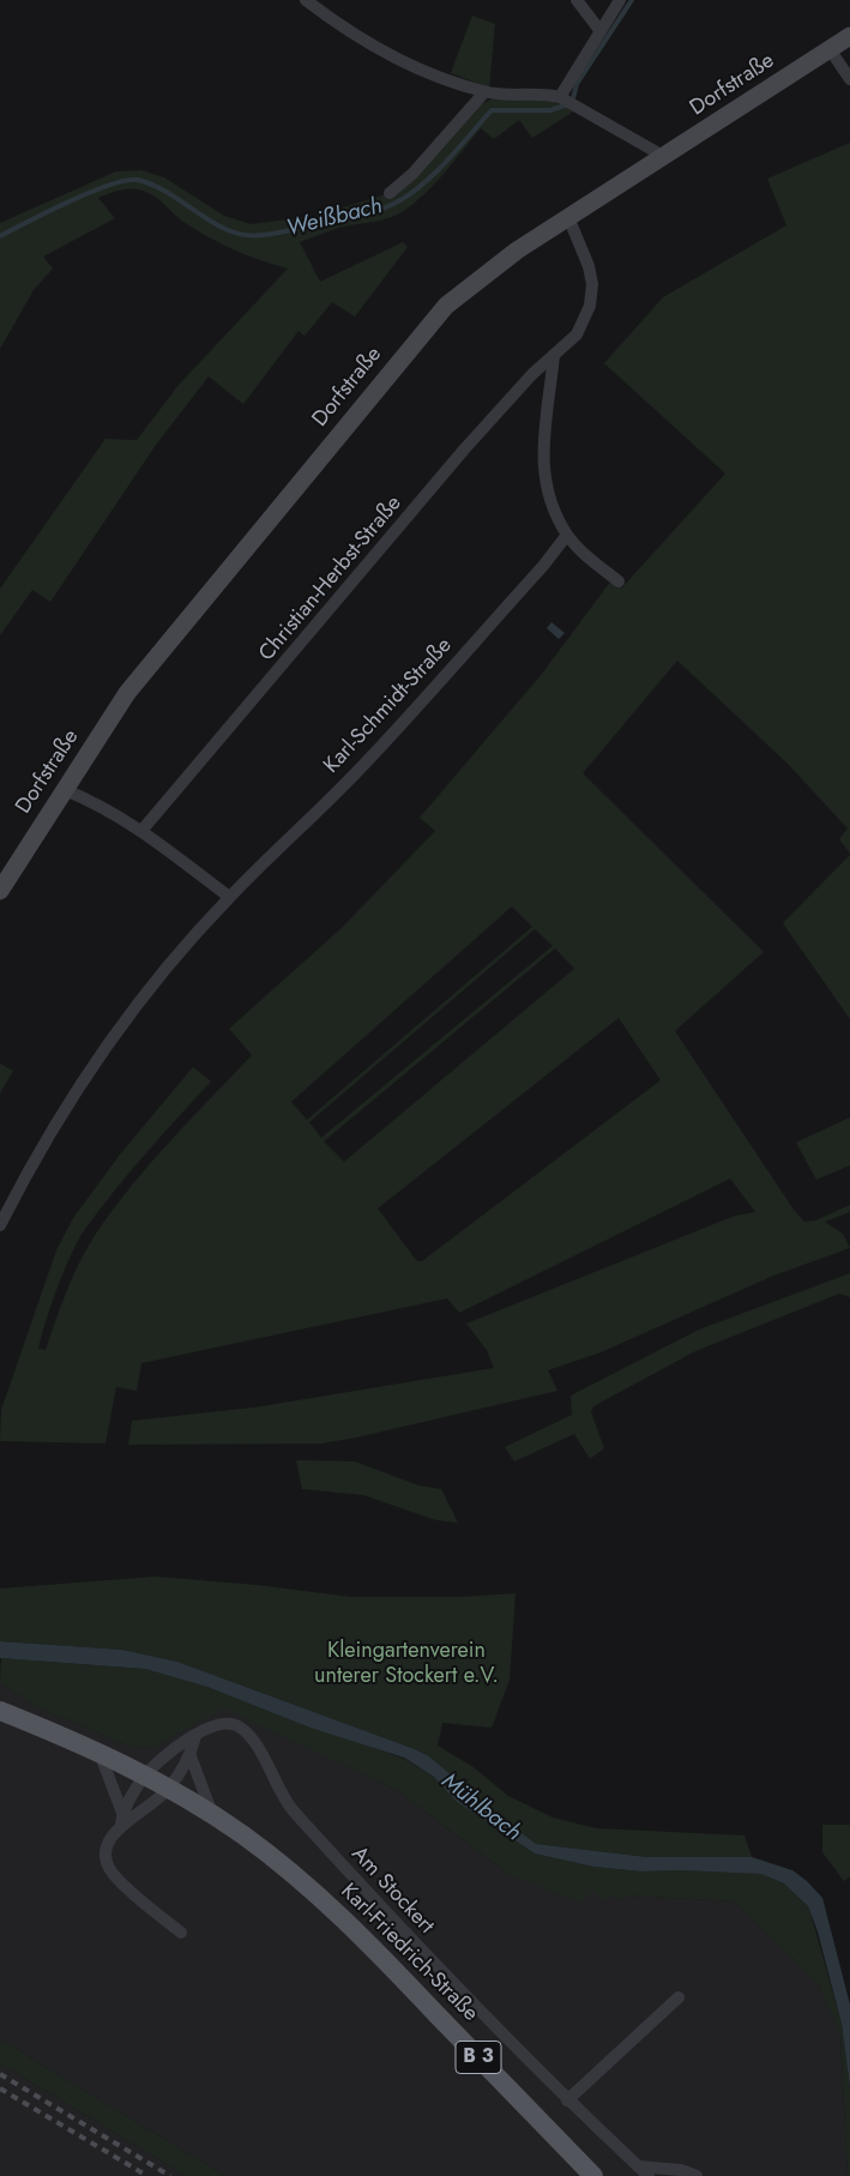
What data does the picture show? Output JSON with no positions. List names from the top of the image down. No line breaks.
{"streets":{"main road":["Karl-Friedrich-Straße","B 3"],"street":["Dorfstraße","Christian-Herbst-Straße","Karl-Schmidt-Straße","Am Stockert"]},"crossings":[["Am Stockert","Karl-Friedrich-Straße"]],"water":["Weißbach","Mühlbach"],"parks":["Kleingartenverein unterer Stockert e.V."]}
